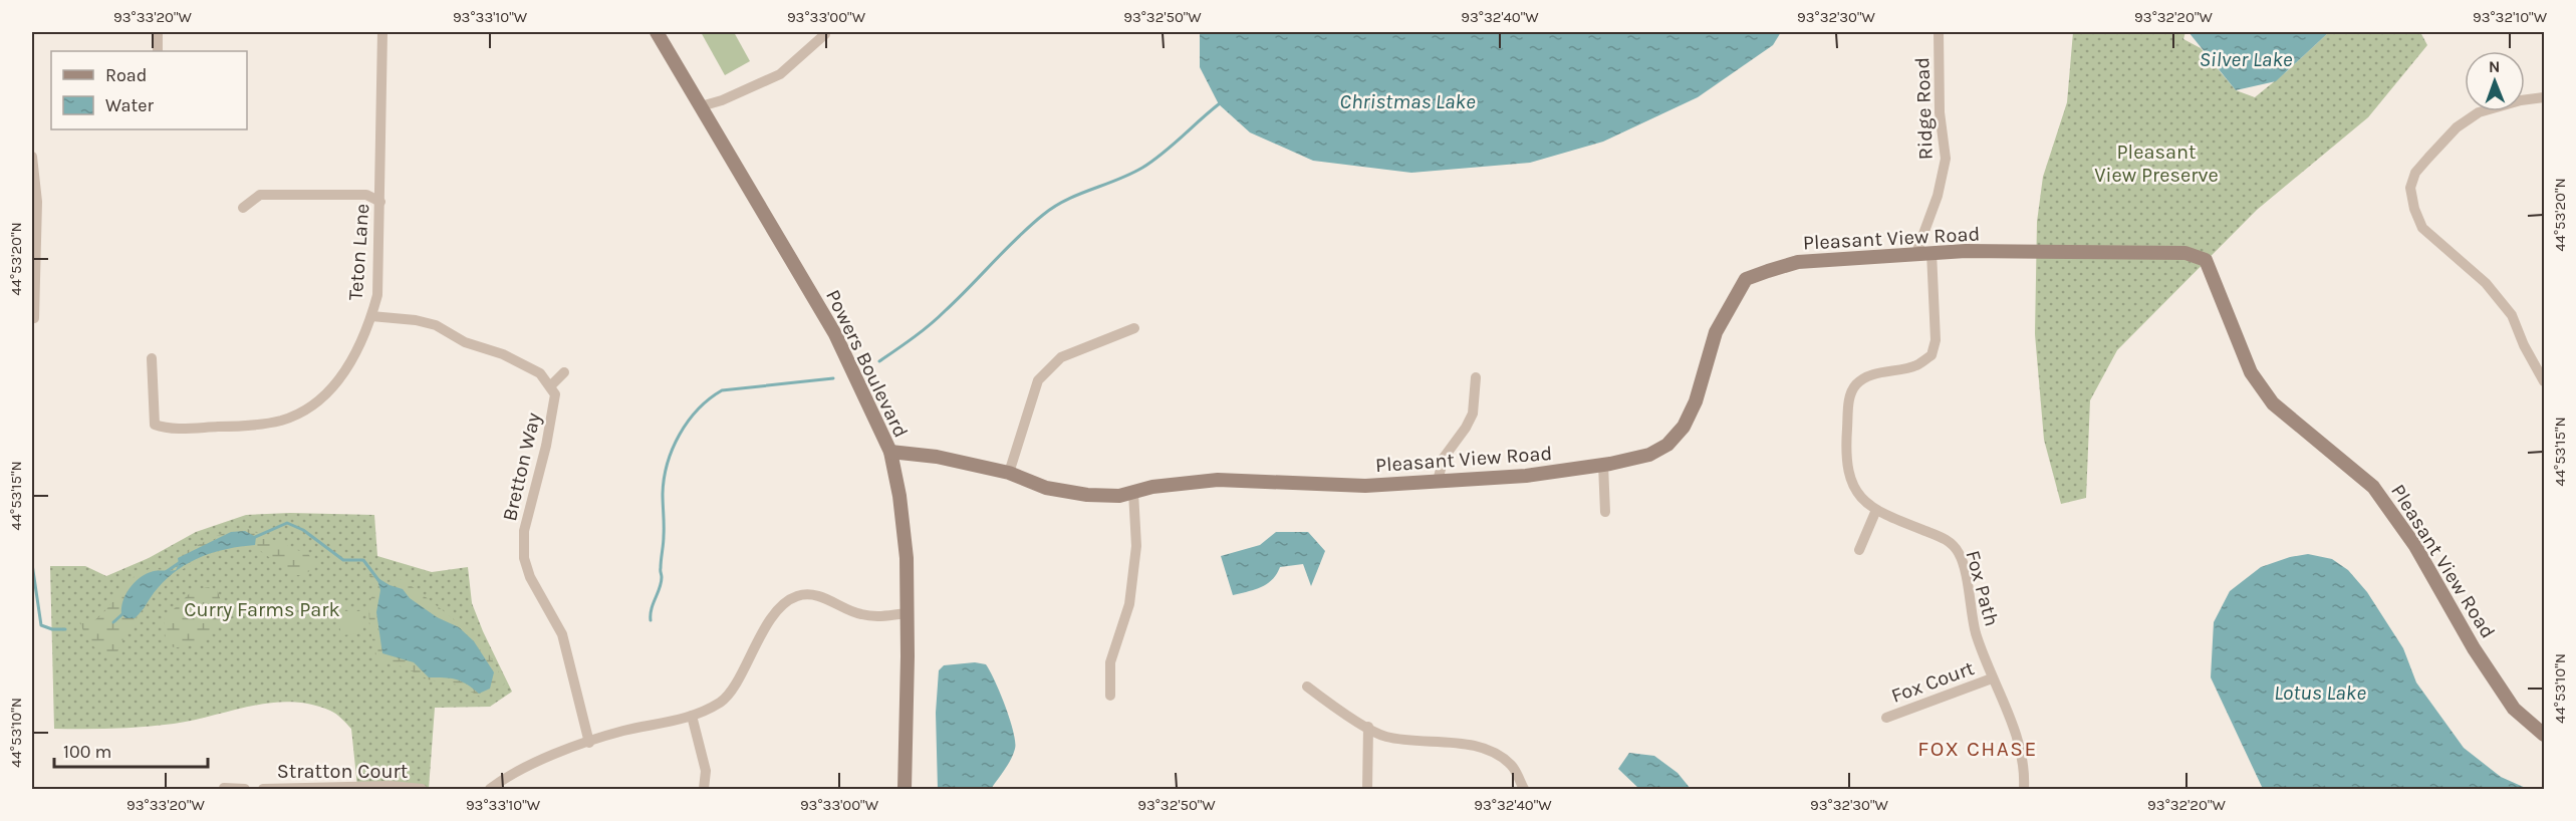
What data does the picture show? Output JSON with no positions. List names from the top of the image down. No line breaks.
{"streets":{"street":["Ridge Road","Pleasant View Road","Teton Lane","Powers Boulevard","Bretton Way","Fox Path","Fox Court","Stratton Court"]},"crossings":[["Ridge Road","Pleasant View Road"],["Pleasant View Road","Powers Boulevard"],["Pleasant View Road","Fox Path"],["Fox Path","Fox Court"]],"districts":["FOX CHASE"],"water":["Silver Lake","Christmas Lake","Lotus Lake"],"parks":["Pleasant View Preserve","Curry Farms Park"],"legend":["Road","Water"],"scale_bar":"100 m","north":"top","coordinates":["93°33'20\"W","93°33'10\"W","93°33'00\"W","93°32'50\"W","93°32'40\"W","93°32'30\"W","93°32'20\"W","93°32'10\"W","44°53'20\"N","44°53'15\"N","44°53'10\"N"]}
